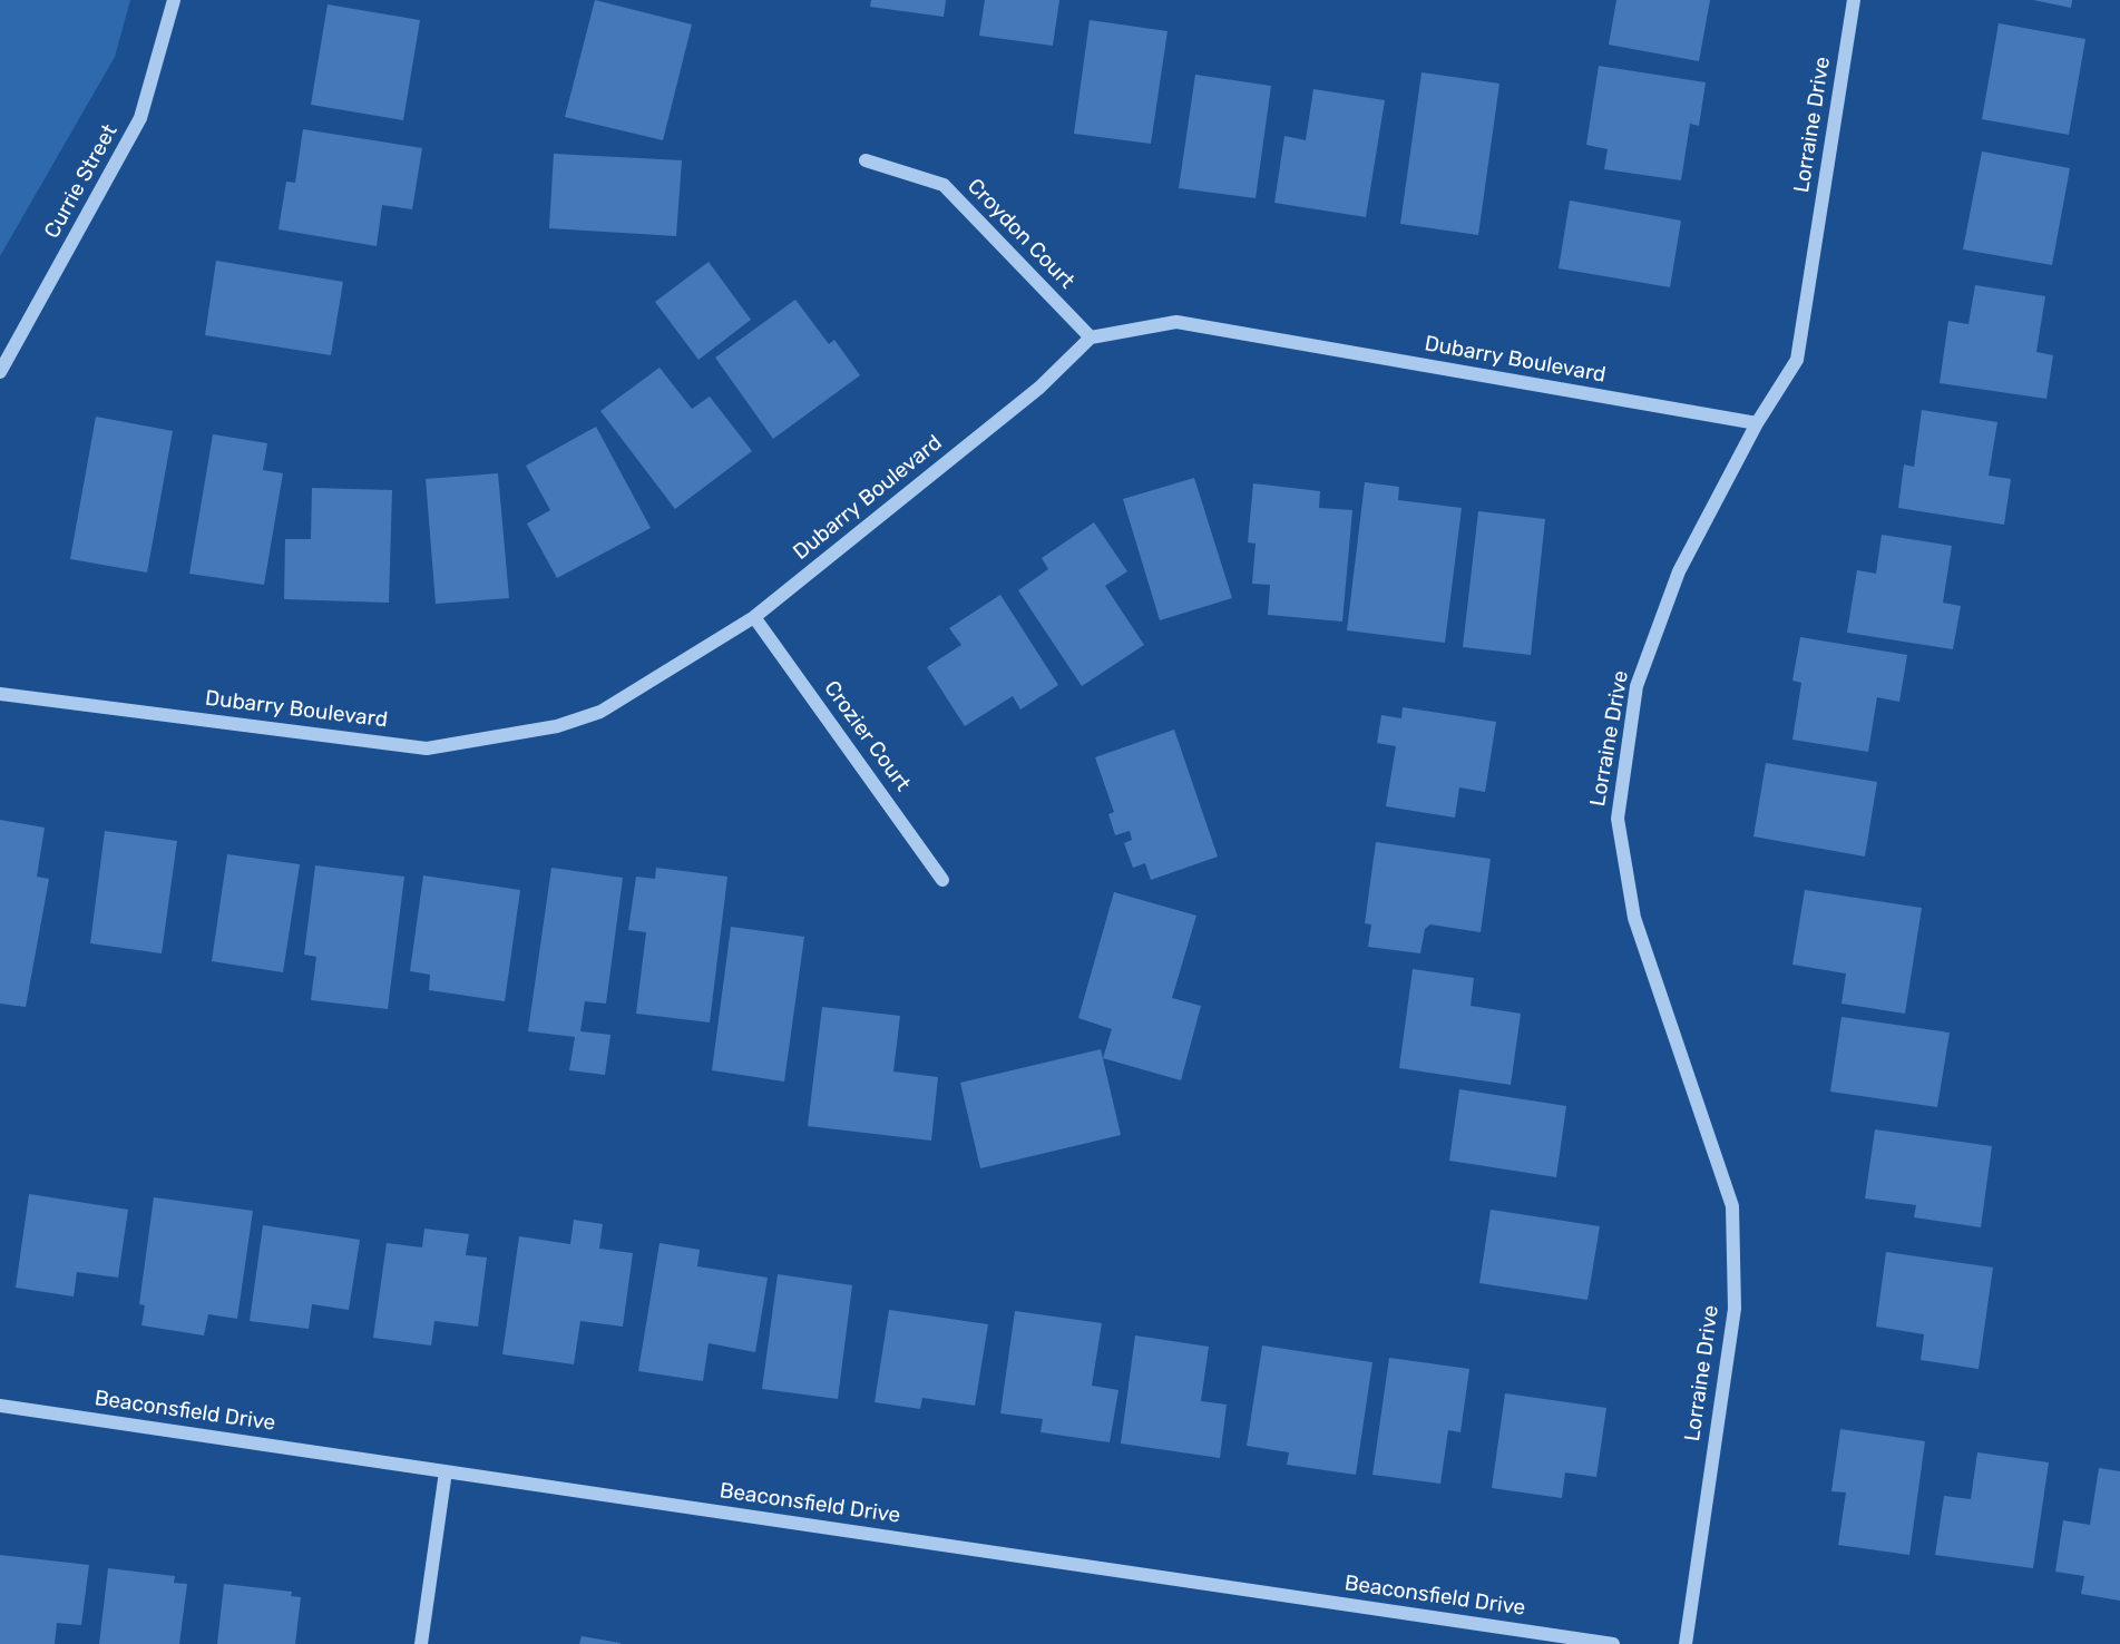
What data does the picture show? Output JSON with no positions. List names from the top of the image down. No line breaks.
{"streets":{"street":["Lorraine Drive","Currie Street","Croydon Court","Dubarry Boulevard","Crozier Court","Beaconsfield Drive"]},"crossings":[["Lorraine Drive","Dubarry Boulevard"],["Croydon Court","Dubarry Boulevard"],["Dubarry Boulevard","Crozier Court"]]}
